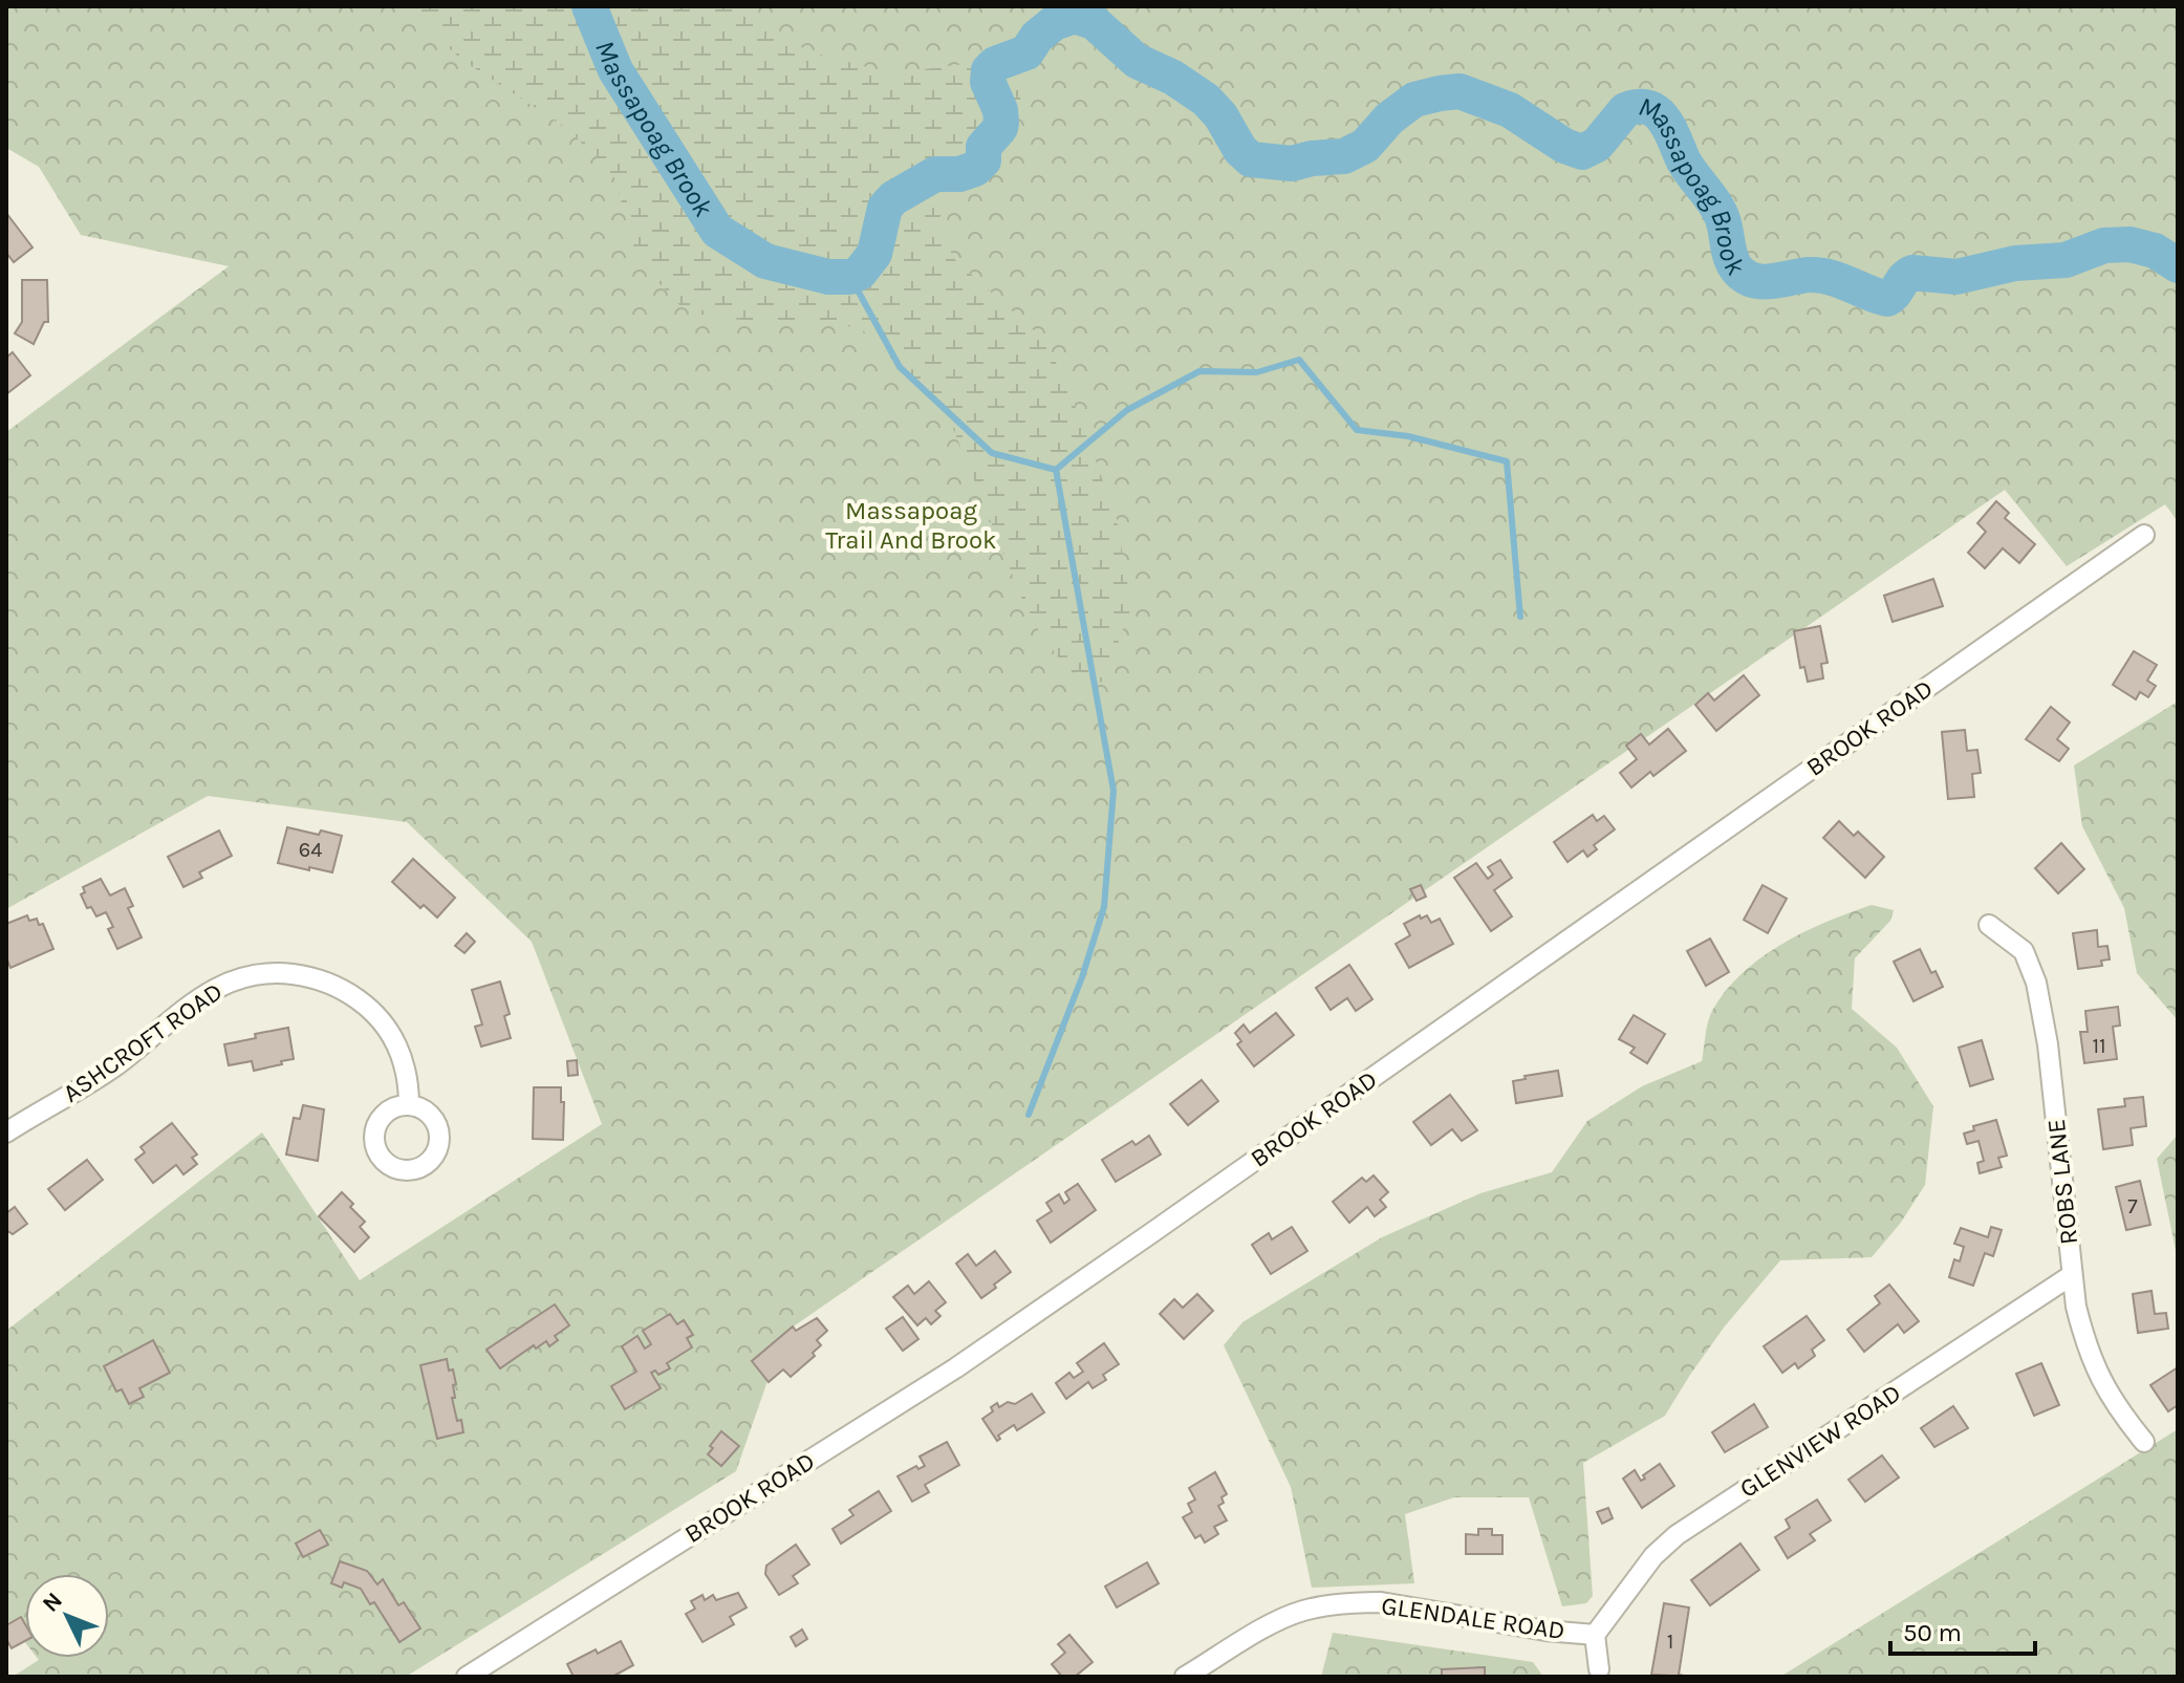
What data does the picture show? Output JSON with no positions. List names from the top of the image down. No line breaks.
{"streets":{"street":["BROOK ROAD","ASHCROFT ROAD","ROBS LANE","GLENVIEW ROAD","GLENDALE ROAD"]},"crossings":[["ROBS LANE","GLENVIEW ROAD"],["GLENVIEW ROAD","GLENDALE ROAD"]],"water":["Massapoag Brook"],"parks":["Massapoag Trail And Brook"],"house_numbers":["64","11","7","1"],"scale_bar":"50 m","north":"top left"}
